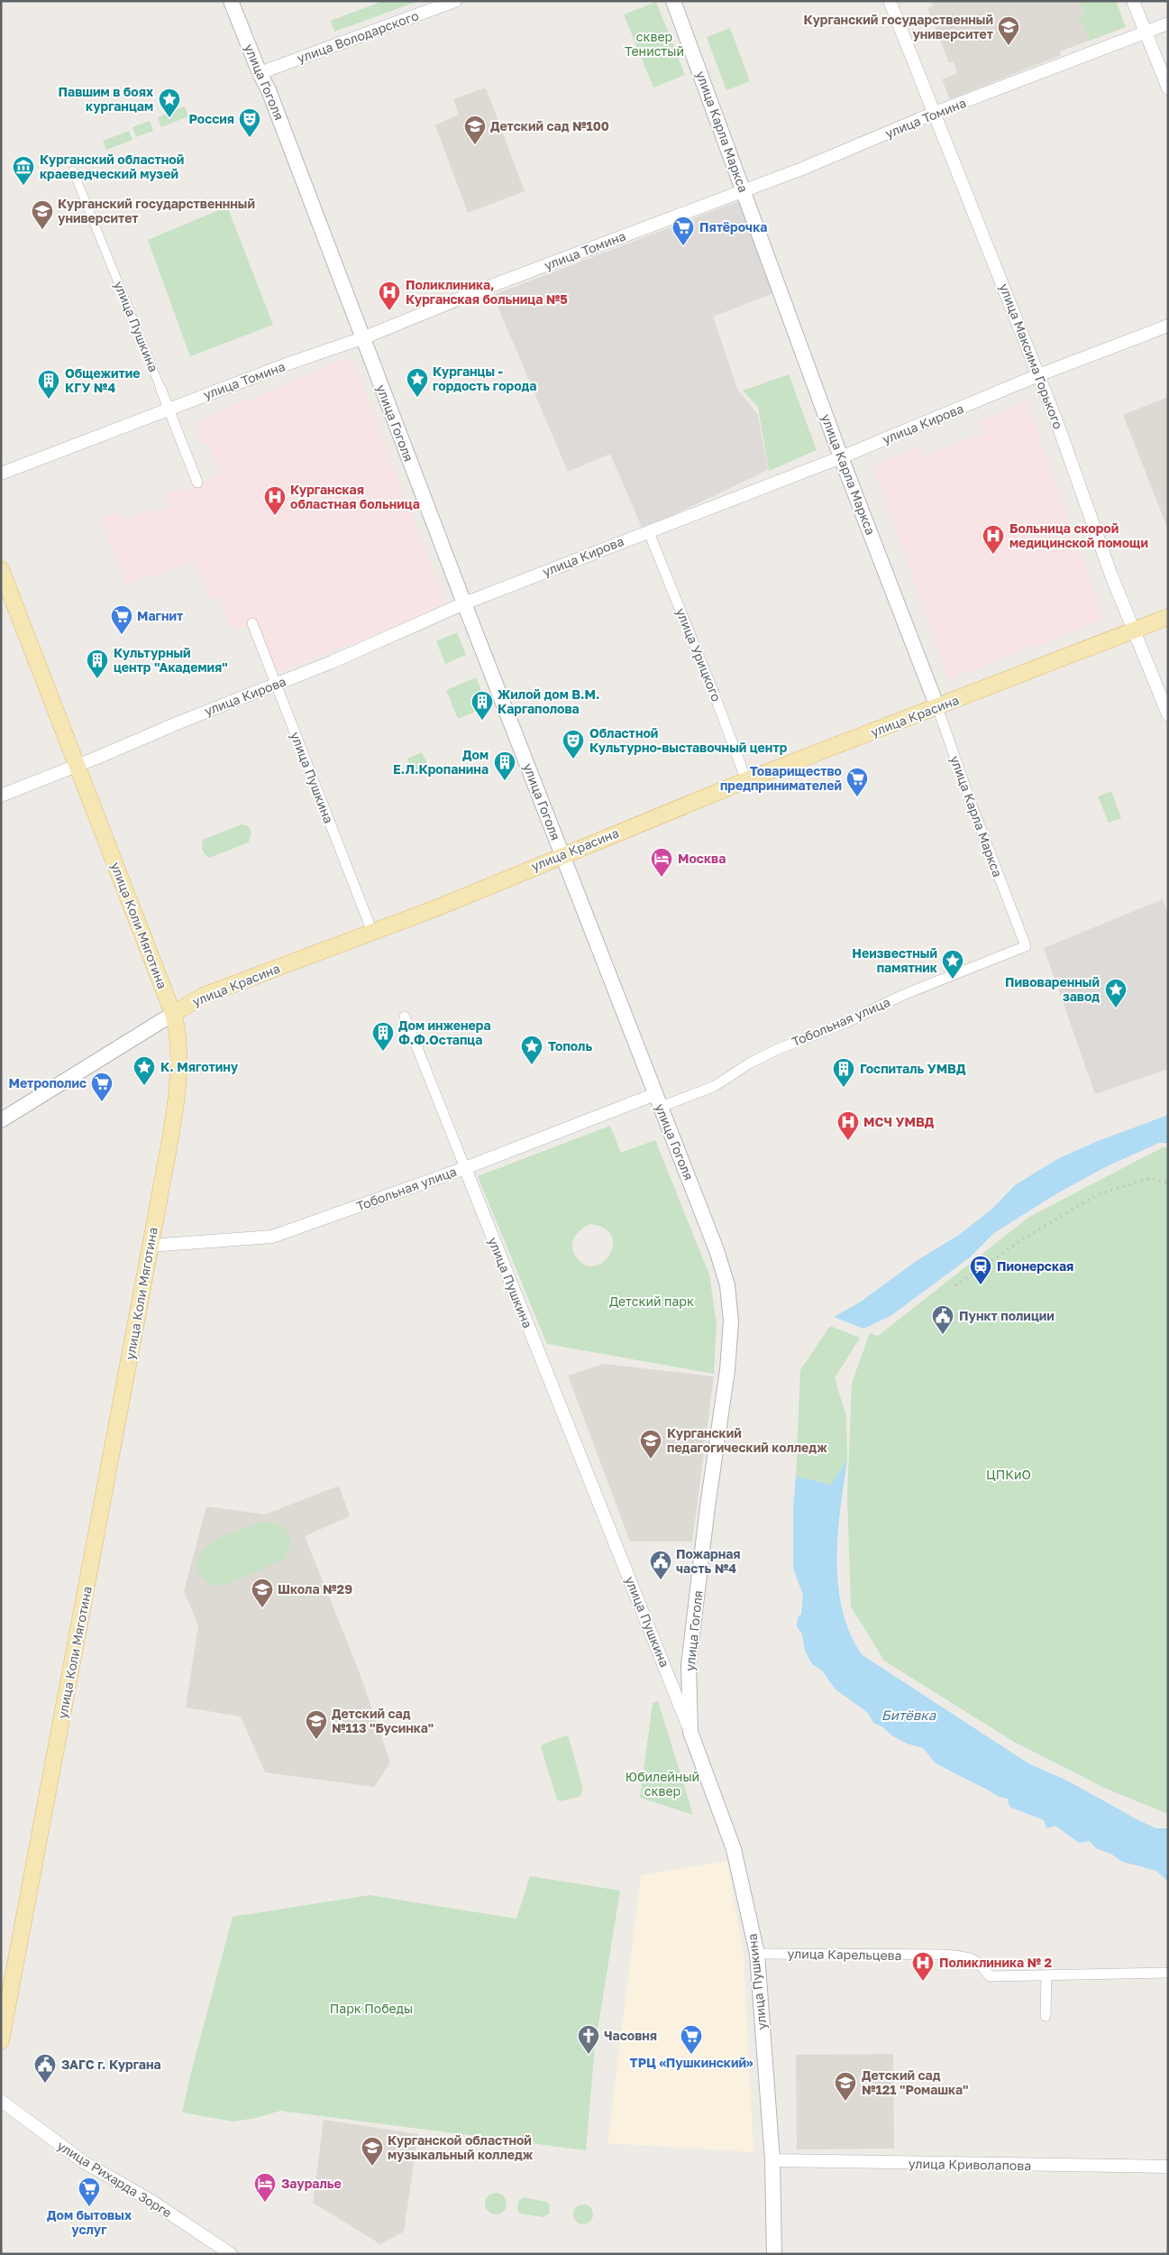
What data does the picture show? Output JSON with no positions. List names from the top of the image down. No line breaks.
{"streets":{"main road":["улица Гоголя","улица Карла Маркса","улица Пушкина","улица Красина","улица Коли Мяготина"],"street":["улица Володарского","улица Томина","улица Максима Горького","улица Кирова","улица Урицкого","Тобольная улица","улица Карельцева","улица Криволапова","улица Рихарда Зорге"]},"crossings":[["улица Володарского","улица Гоголя"],["улица Гоголя","улица Томина"],["улица Гоголя","улица Пушкина"],["улица Гоголя","улица Кирова"],["улица Гоголя","улица Красина"],["улица Гоголя","Тобольная улица"],["улица Томина","улица Карла Маркса"],["улица Томина","улица Пушкина"],["улица Томина","улица Максима Горького"],["улица Карла Маркса","улица Кирова"],["улица Карла Маркса","улица Красина"],["улица Карла Маркса","Тобольная улица"],["улица Пушкина","улица Кирова"],["улица Пушкина","улица Красина"],["улица Пушкина","Тобольная улица"],["улица Пушкина","улица Карельцева"],["улица Пушкина","улица Криволапова"],["улица Максима Горького","улица Кирова"],["улица Максима Горького","улица Красина"],["улица Кирова","улица Урицкого"],["улица Кирова","улица Коли Мяготина"],["улица Урицкого","улица Красина"],["улица Красина","улица Коли Мяготина"],["улица Коли Мяготина","Тобольная улица"]],"water":["Битёвка"],"parks":["сквер Тенистый","Детский парк","ЦПКиО","Юбилейный сквер","Парк Победы"],"places":{"school or university":["Курганский государственный университет","Детский сад №100","Курганский государственнный университет","Курганский педагогический колледж","Школа №29","Детский сад №113 \"Бусинка\"","Детский сад №121 \"Ромашка\"","Курганской областной музыкальный колледж"],"place":["Павшим в боях курганцам","Курганцы - гордость города","Неизвестный памятник","Пивоваренный завод","Тополь","К. Мяготину"],"theatre":["Россия","Областной Культурно-выставочный центр"],"museum":["Курганский областной краеведческий музей"],"supermarket":["Пятёрочка","Магнит","Товарищество предпринимателей","Метрополис","ТРЦ «Пушкинский»","Дом бытовых услуг"],"hospital":["Поликлиника, Курганская больница №5","Курганская областная больница","Больница скорой медицинской помощи","МСЧ УМВД","Поликлиника № 2"],"building":["Общежитие КГУ №4","Культурный центр \"Академия\"","Жилой дом В.М. Каргаполова","Дом Е.Л.Кропанина","Дом инженера Ф.Ф.Остапца","Госпиталь УМВД"],"hotel":["Москва","Зауралье"],"station":["Пионерская"],"public building":["Пункт полиции","Пожарная часть №4","ЗАГС г. Кургана"],"church":["Часовня"]}}
